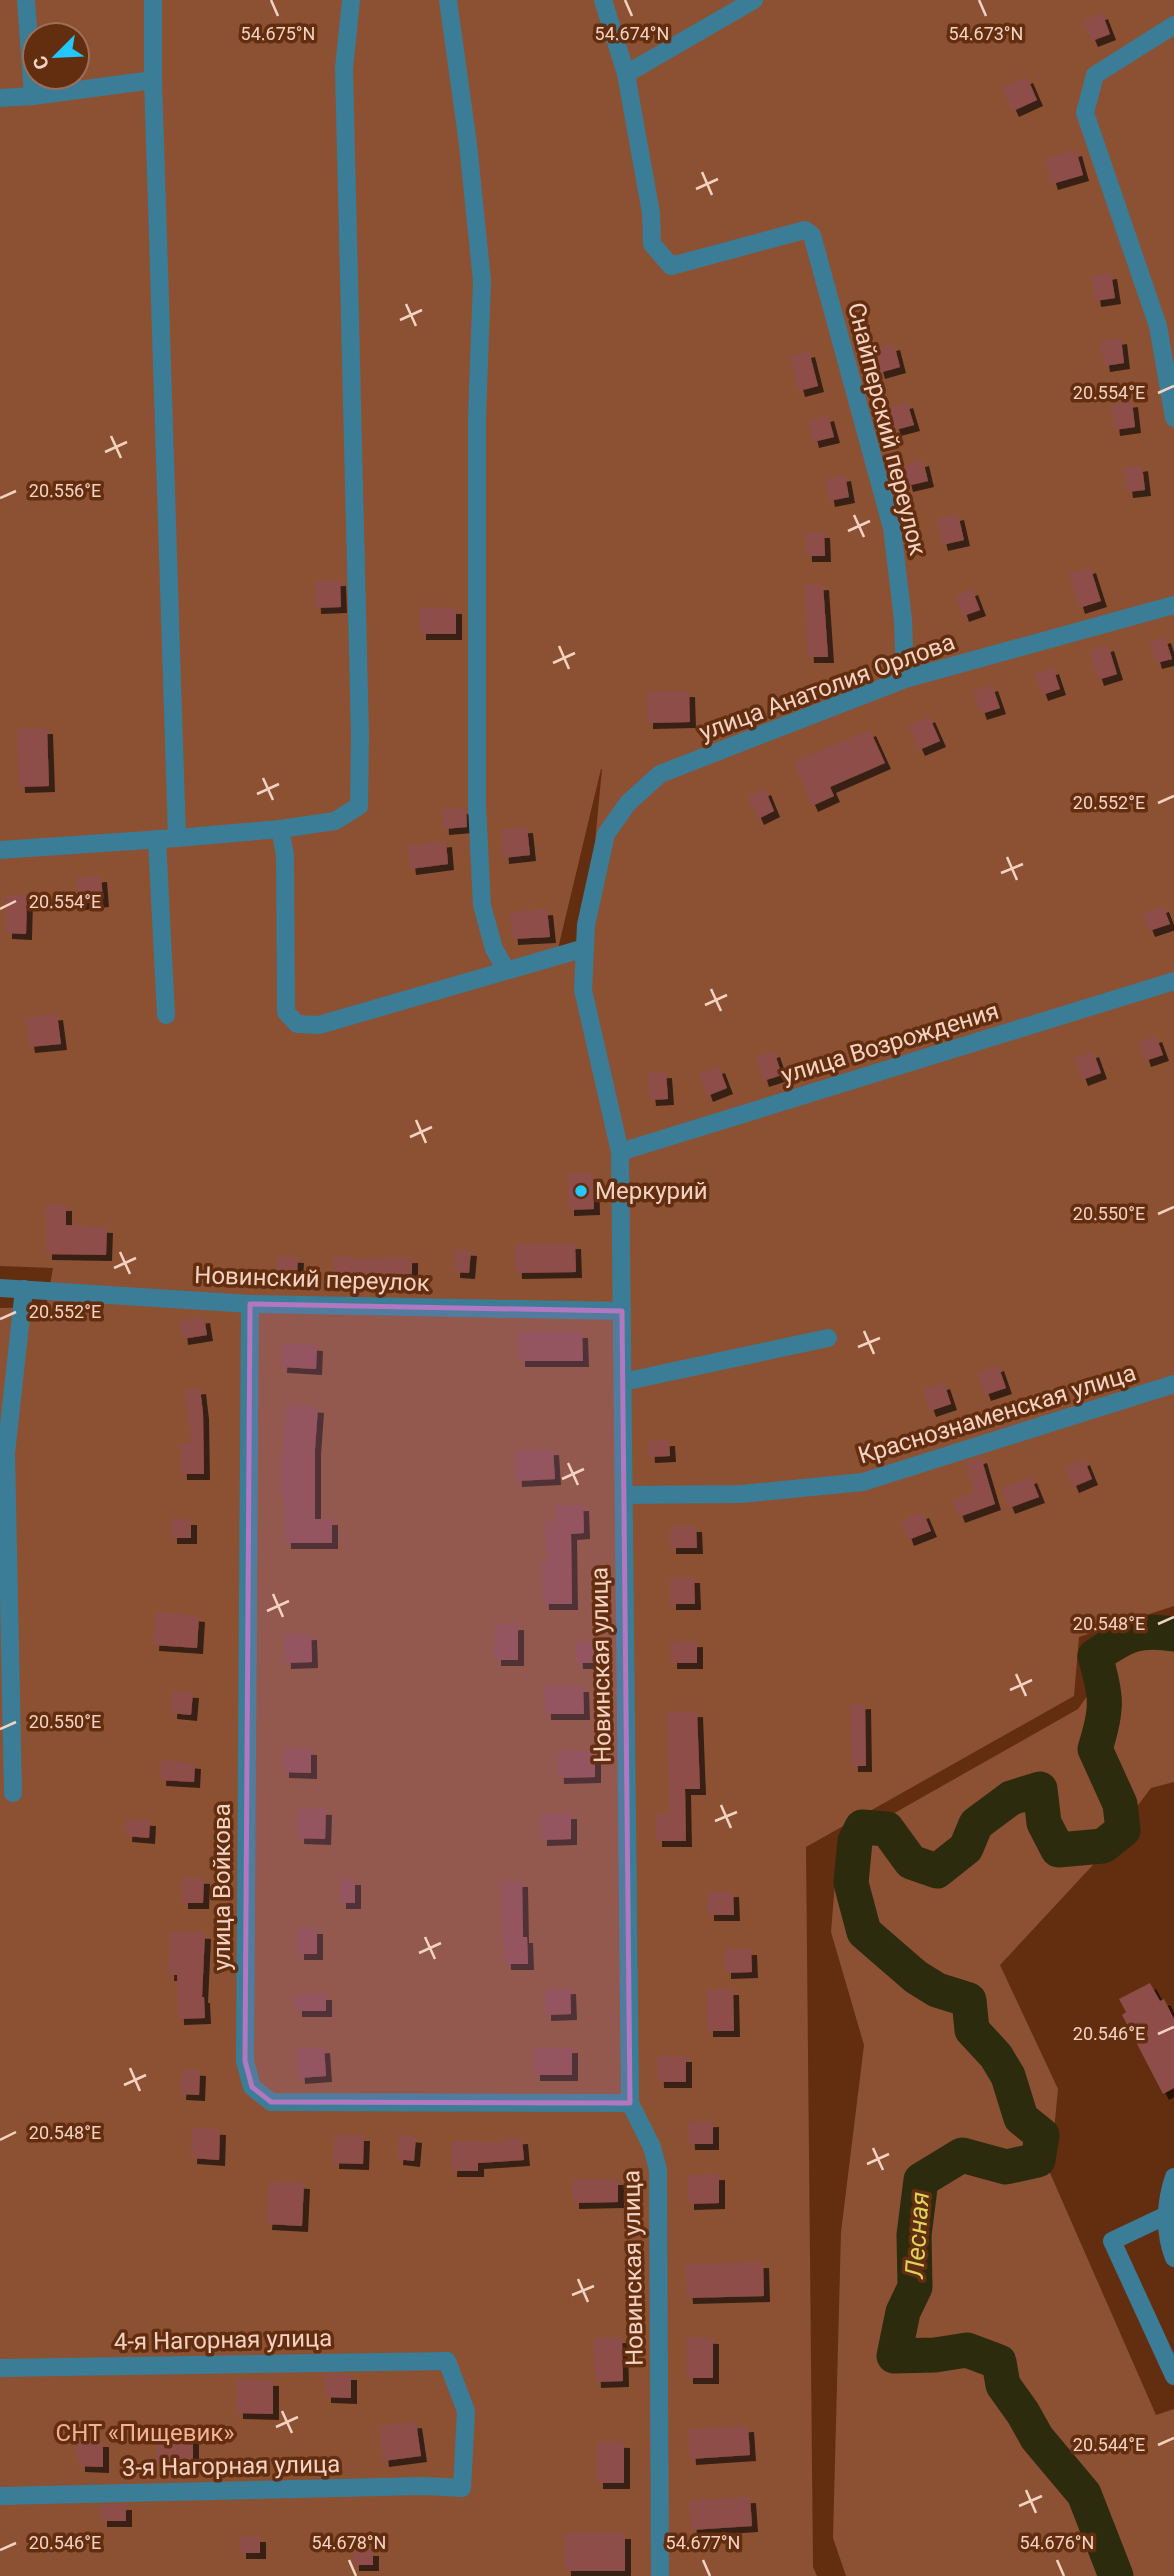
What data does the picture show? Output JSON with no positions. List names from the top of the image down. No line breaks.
{"streets":{"street":["Снайперский переулок","улица Анатолия Орлова","улица Возрождения","Новинский переулок","Краснознаменская улица","Новинская улица","улица Войкова","4-я Нагорная улица","3-я Нагорная улица"]},"crossings":[["Снайперский переулок","улица Анатолия Орлова"],["улица Анатолия Орлова","Новинская улица"],["улица Возрождения","Новинская улица"],["Новинский переулок","Новинская улица"],["Новинский переулок","улица Войкова"],["Краснознаменская улица","Новинская улица"],["Новинская улица","улица Войкова"],["4-я Нагорная улица","3-я Нагорная улица"]],"water":["Лесная"],"parks":["СНТ «Пищевик»"],"places":["Меркурий"],"north":"bottom left","coordinates":["54.674°N","54.673°N","54.675°N","20.554°E","20.556°E","20.552°E","20.550°E","20.548°E","20.546°E","20.544°E","54.678°N","54.677°N","54.676°N"]}
